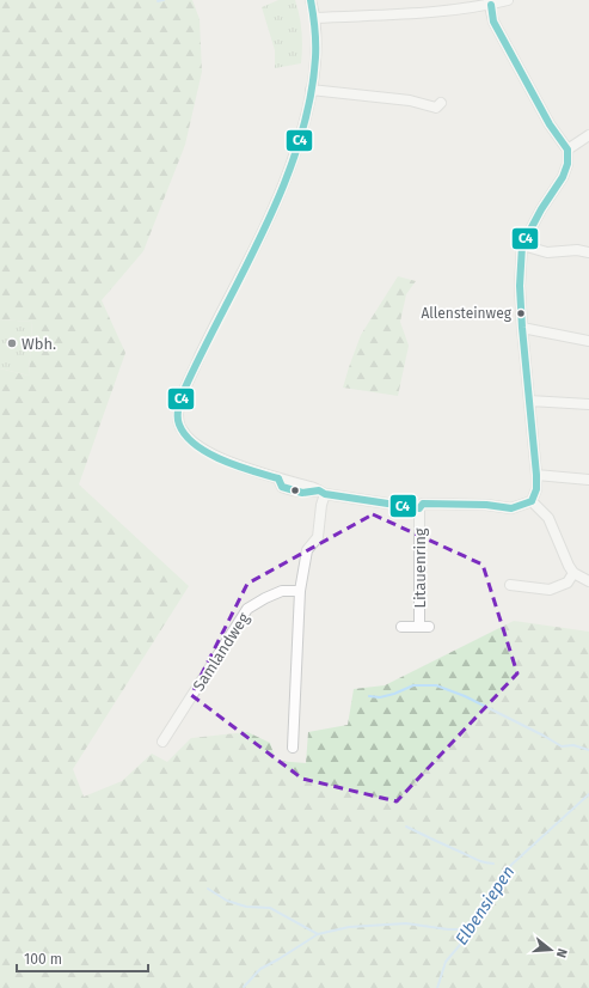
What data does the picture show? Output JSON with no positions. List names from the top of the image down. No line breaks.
{"streets":{"street":["Litauenring","Samlandweg"]},"water":["Elbensiepen"],"places":["Allensteinweg","Wbh."],"lines":["transit line C4"],"scale_bar":"100 m","north":"right"}
